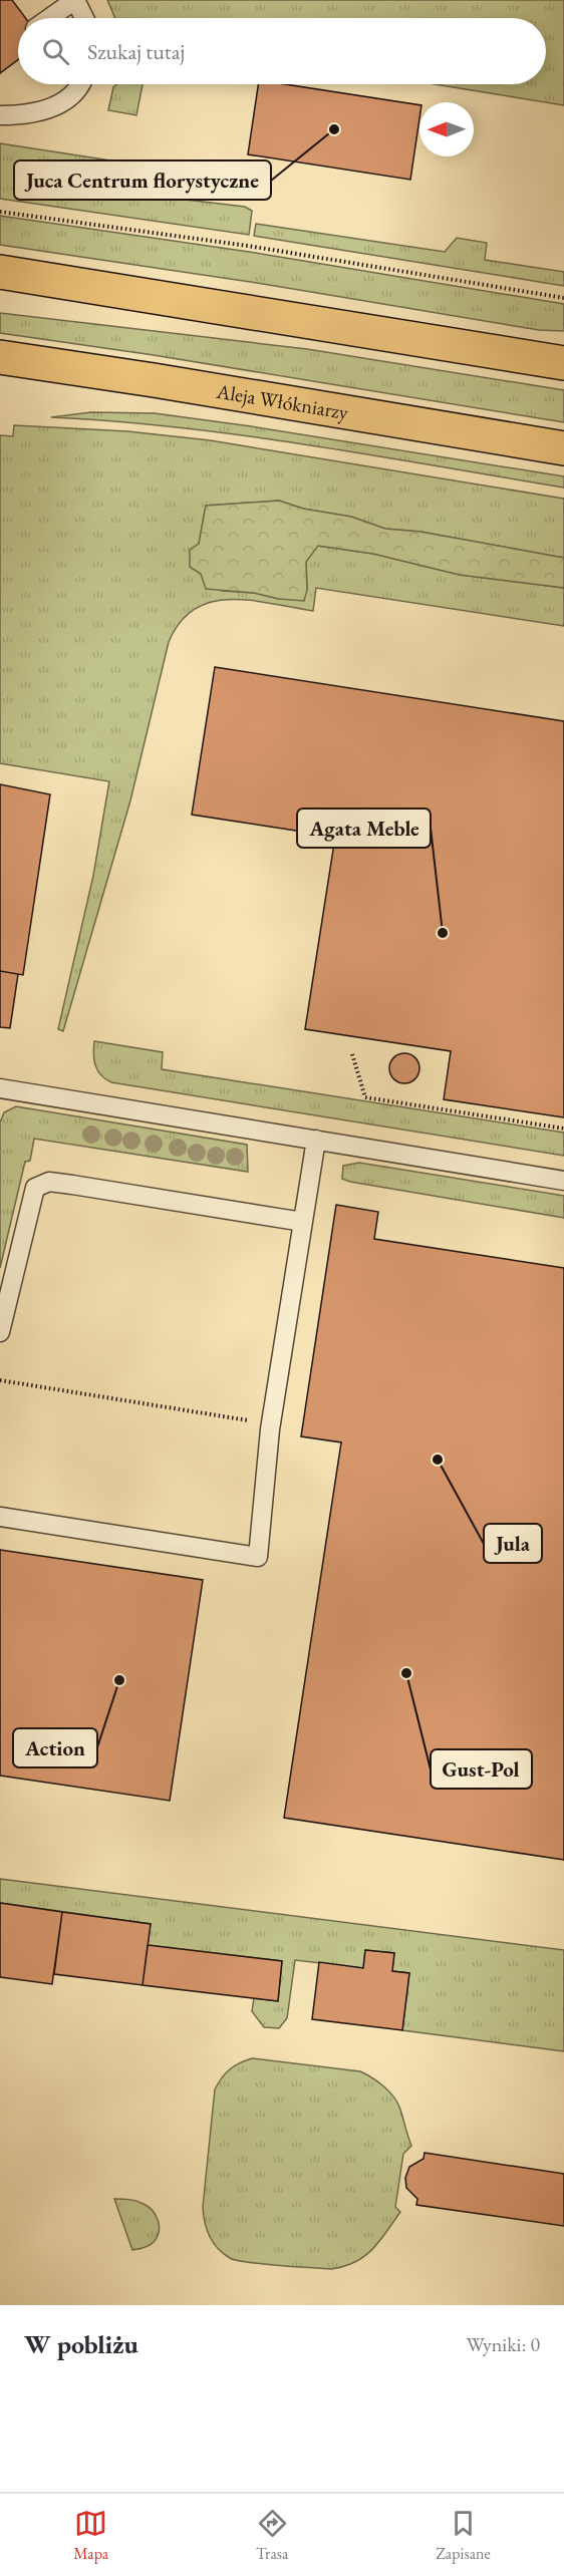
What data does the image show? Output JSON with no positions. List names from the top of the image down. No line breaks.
{"streets":{"main road":["Aleja Włókniarzy"]},"places":["Juca Centrum florystyczne","Agata Meble","Jula","Gust-Pol","Action"],"north":"left","page":{"search":"Szukaj tutaj","heading":["W pobliżu","Wyniki: 0"],"nav":["Mapa","Trasa","Zapisane"]}}
